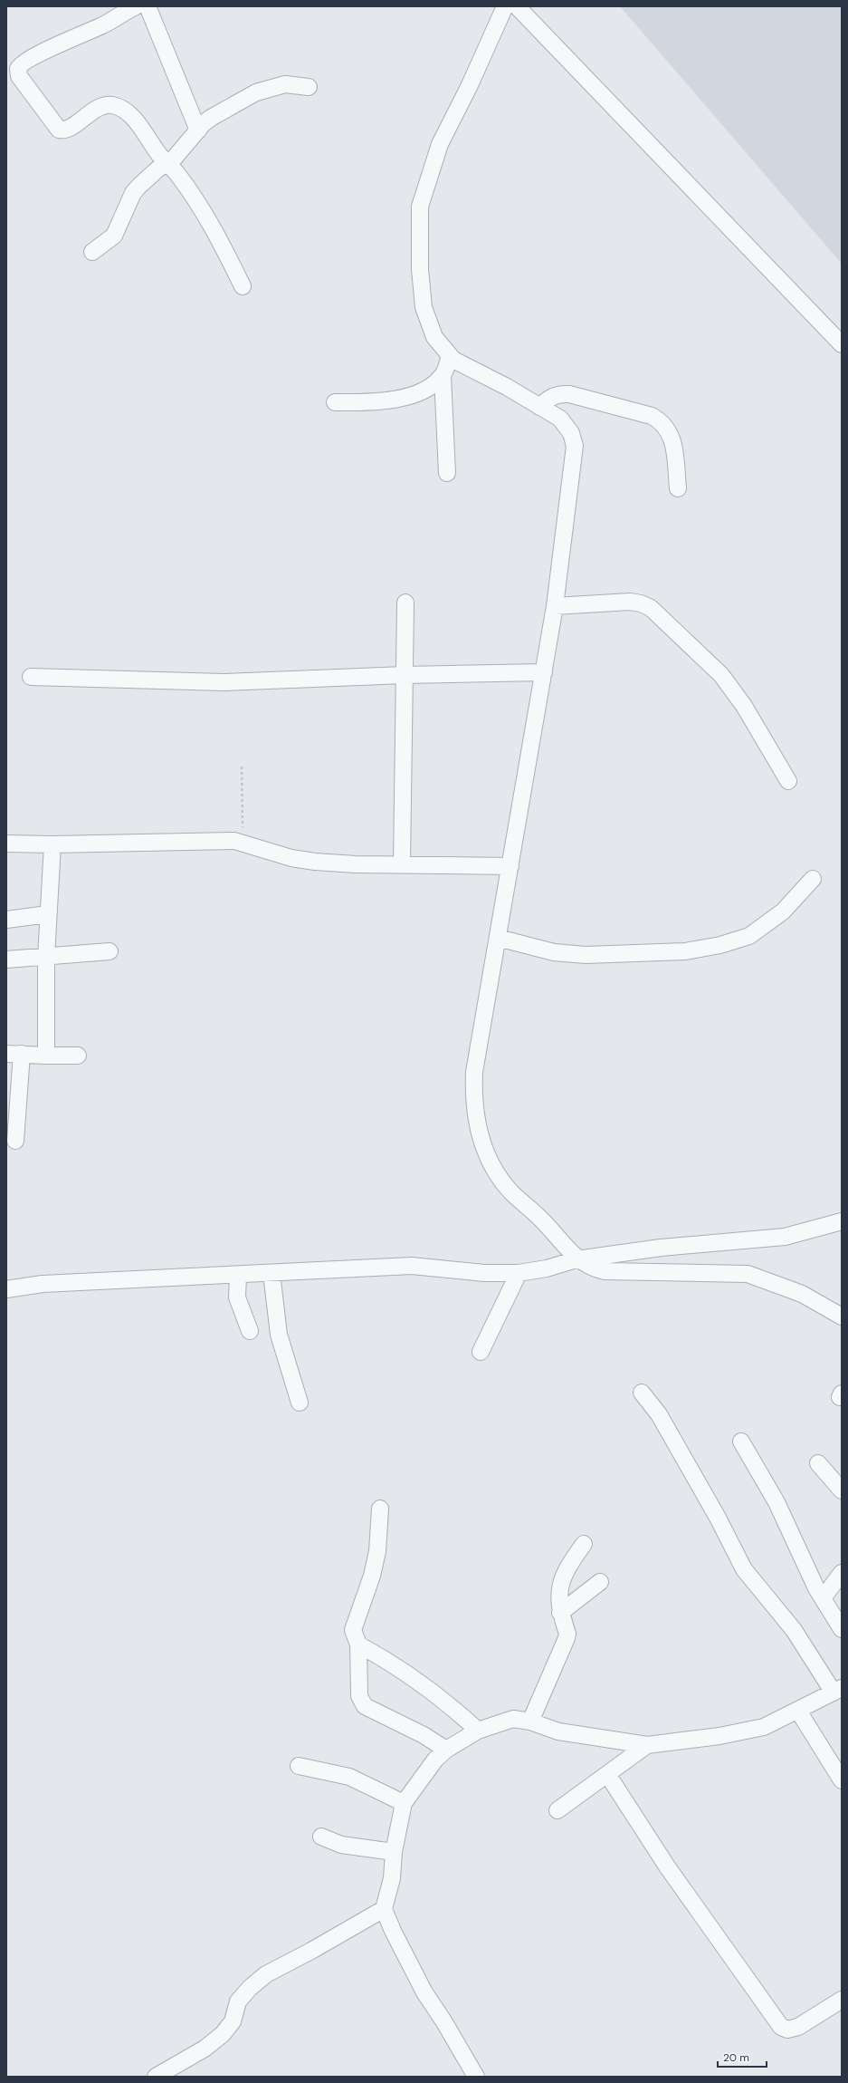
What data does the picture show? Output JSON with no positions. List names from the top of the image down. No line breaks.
{"scale_bar":"20 m"}
